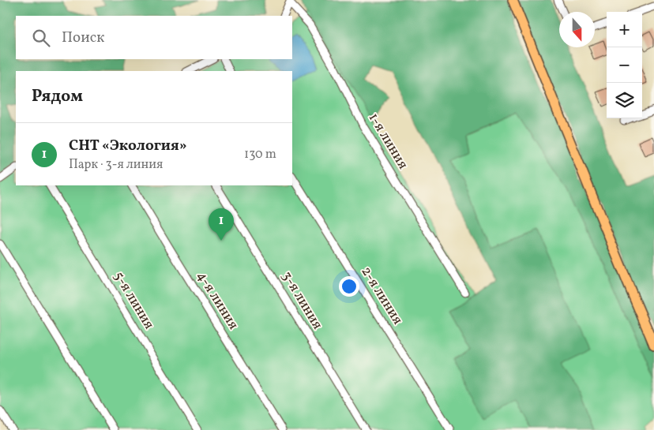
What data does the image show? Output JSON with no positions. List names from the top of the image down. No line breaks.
{"streets":{"street":["1-я линия","2-я линия","5-я линия","4-я линия","3-я линия"]},"north":"bottom","page":{"map_buttons":["+","−"],"search":"Поиск","heading":"Рядом","list":[{"mark":"1","name":"СНТ «Экология»","note":"Парк · 3-я линия","value":"130 m"}],"pins":"1"}}
